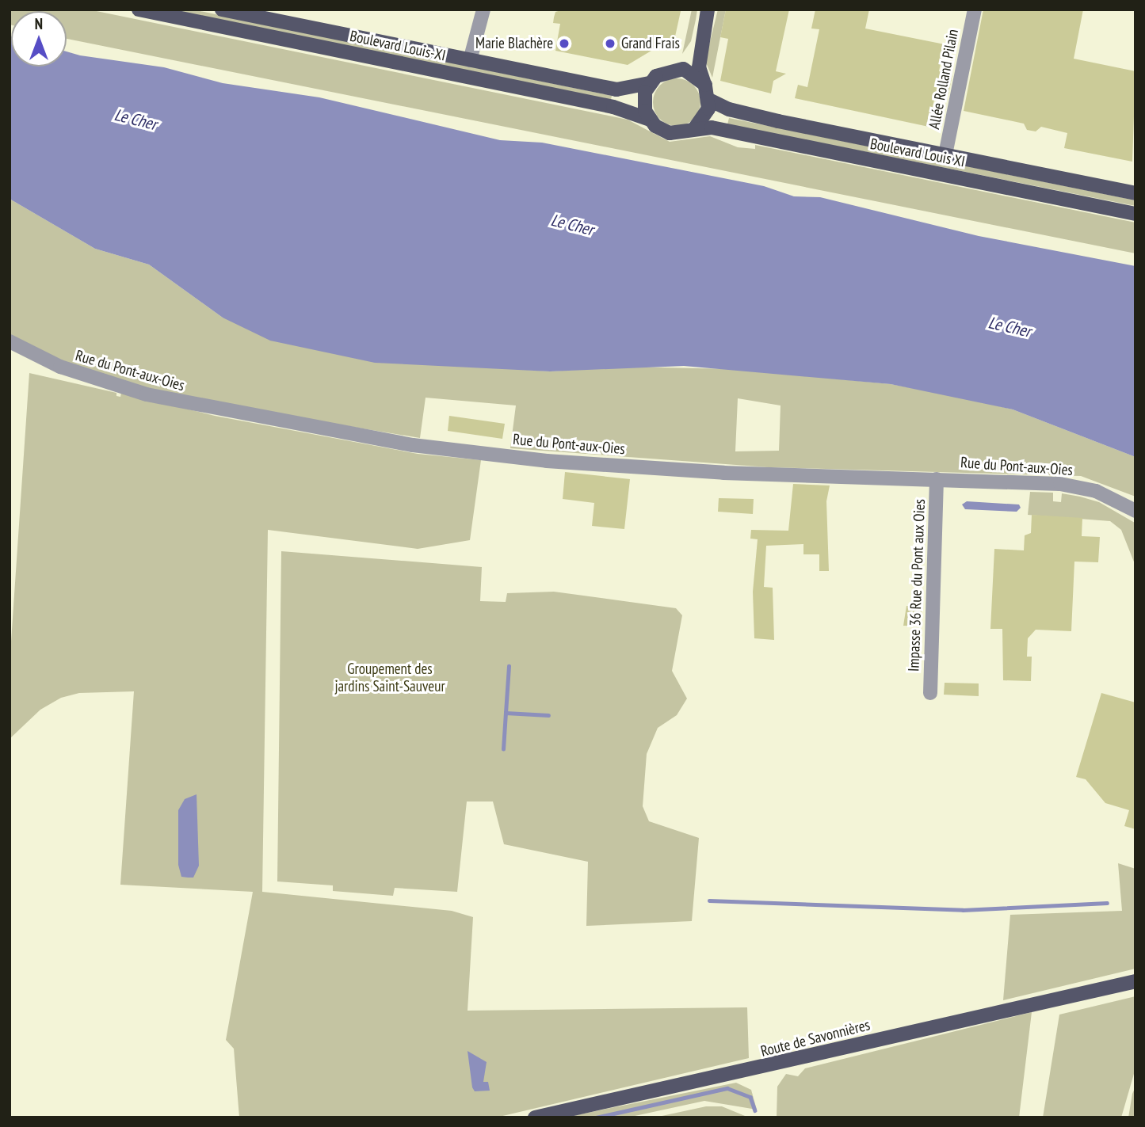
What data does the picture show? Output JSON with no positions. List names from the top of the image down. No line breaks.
{"streets":{"main road":["Boulevard Louis-XI","Boulevard Louis XI","Route de Savonnières"],"street":["Allée Rolland Pilain","Rue du Pont-aux-Oies","Impasse 36 Rue du Pont aux Oies"]},"crossings":[["Boulevard Louis-XI","Boulevard Louis XI"],["Allée Rolland Pilain","Boulevard Louis XI"],["Rue du Pont-aux-Oies","Impasse 36 Rue du Pont aux Oies"]],"water":["Le Cher"],"parks":["Groupement des jardins Saint-Sauveur"],"places":["Marie Blachère","Grand Frais"],"north":"top"}
